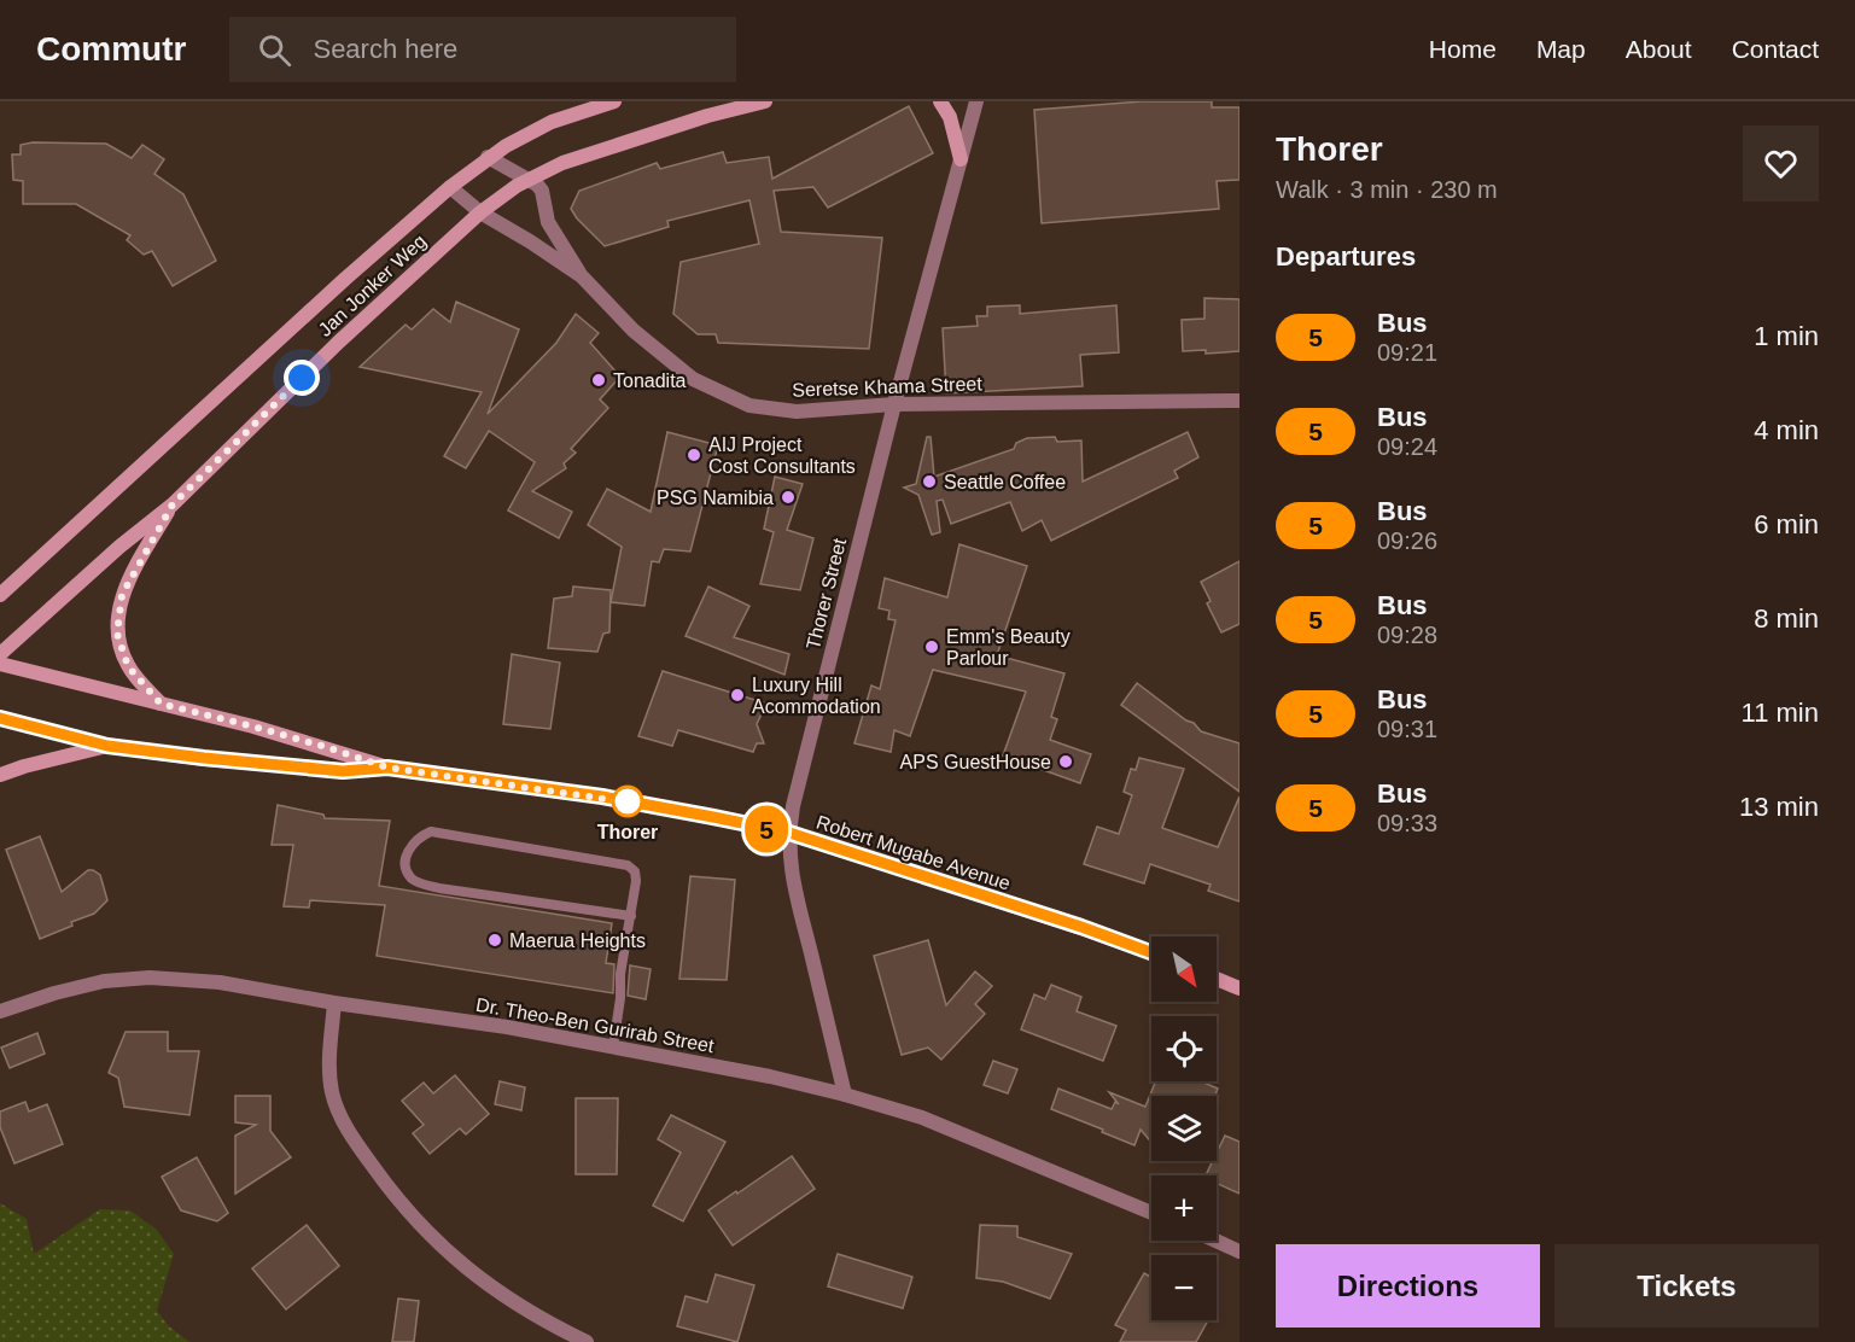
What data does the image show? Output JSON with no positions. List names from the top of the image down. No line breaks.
{"streets":{"main road":["Jan Jonker Weg","Robert Mugabe Avenue"],"street":["Seretse Khama Street","Thorer Street","Dr. Theo-Ben Gurirab Street"]},"crossings":[["Jan Jonker Weg","Seretse Khama Street"],["Seretse Khama Street","Thorer Street"],["Thorer Street","Robert Mugabe Avenue"],["Thorer Street","Dr. Theo-Ben Gurirab Street"]],"places":["Tonadita","AIJ Project Cost Consultants","Seattle Coffee","PSG Namibia","Emm's Beauty Parlour","Luxury Hill Acommodation","APS GuestHouse","Thorer","Maerua Heights"],"lines":["bus line 5"],"north":"bottom right","page":{"header":"Commutr","search":"Search here","nav":["Home","Map","About","Contact"],"on_map":"5","heading":[["Thorer","Walk · 3 min · 230 m"],"Departures"],"list":[{"mark":"5","name":"Bus","note":"09:21","value":"1 min"},{"mark":"5","name":"Bus","note":"09:24","value":"4 min"},{"mark":"5","name":"Bus","note":"09:26","value":"6 min"},{"mark":"5","name":"Bus","note":"09:28","value":"8 min"},{"mark":"5","name":"Bus","note":"09:31","value":"11 min"},{"mark":"5","name":"Bus","note":"09:33","value":"13 min"}],"map_buttons":["+","−"],"buttons":["Directions","Tickets"]}}
